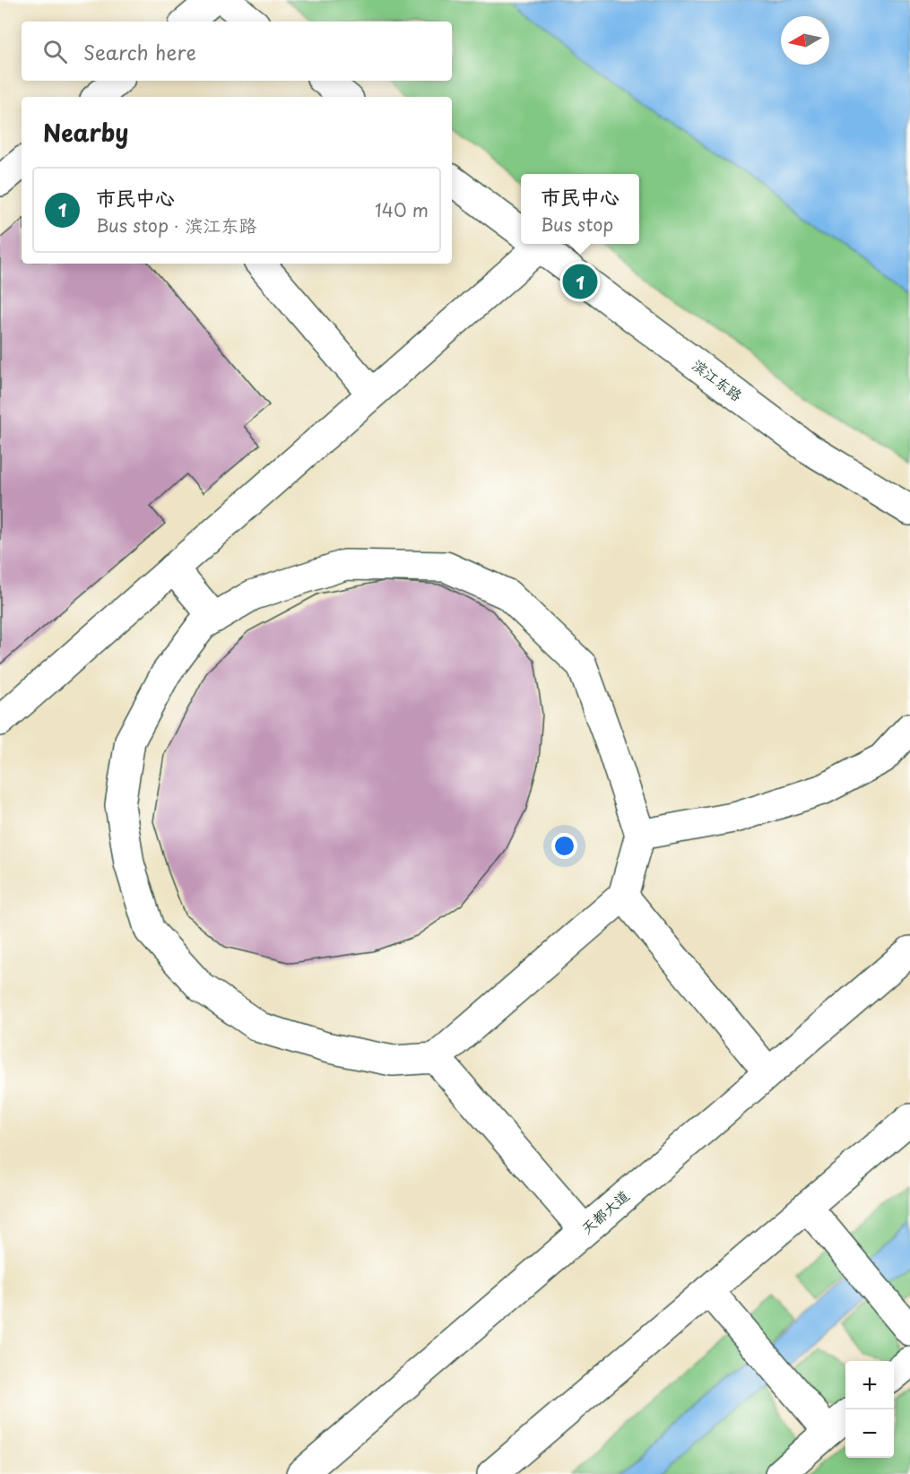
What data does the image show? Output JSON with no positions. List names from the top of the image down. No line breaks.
{"streets":{"street":["滨江东路","天都大道"]},"north":"left","page":{"search":"Search here","heading":"Nearby","list":[{"mark":"1","name":"市民中心","note":"Bus stop · 滨江东路","value":"140 m"}],"popup":["市民中心","Bus stop"],"pins":"1","map_buttons":["+","−"]}}
